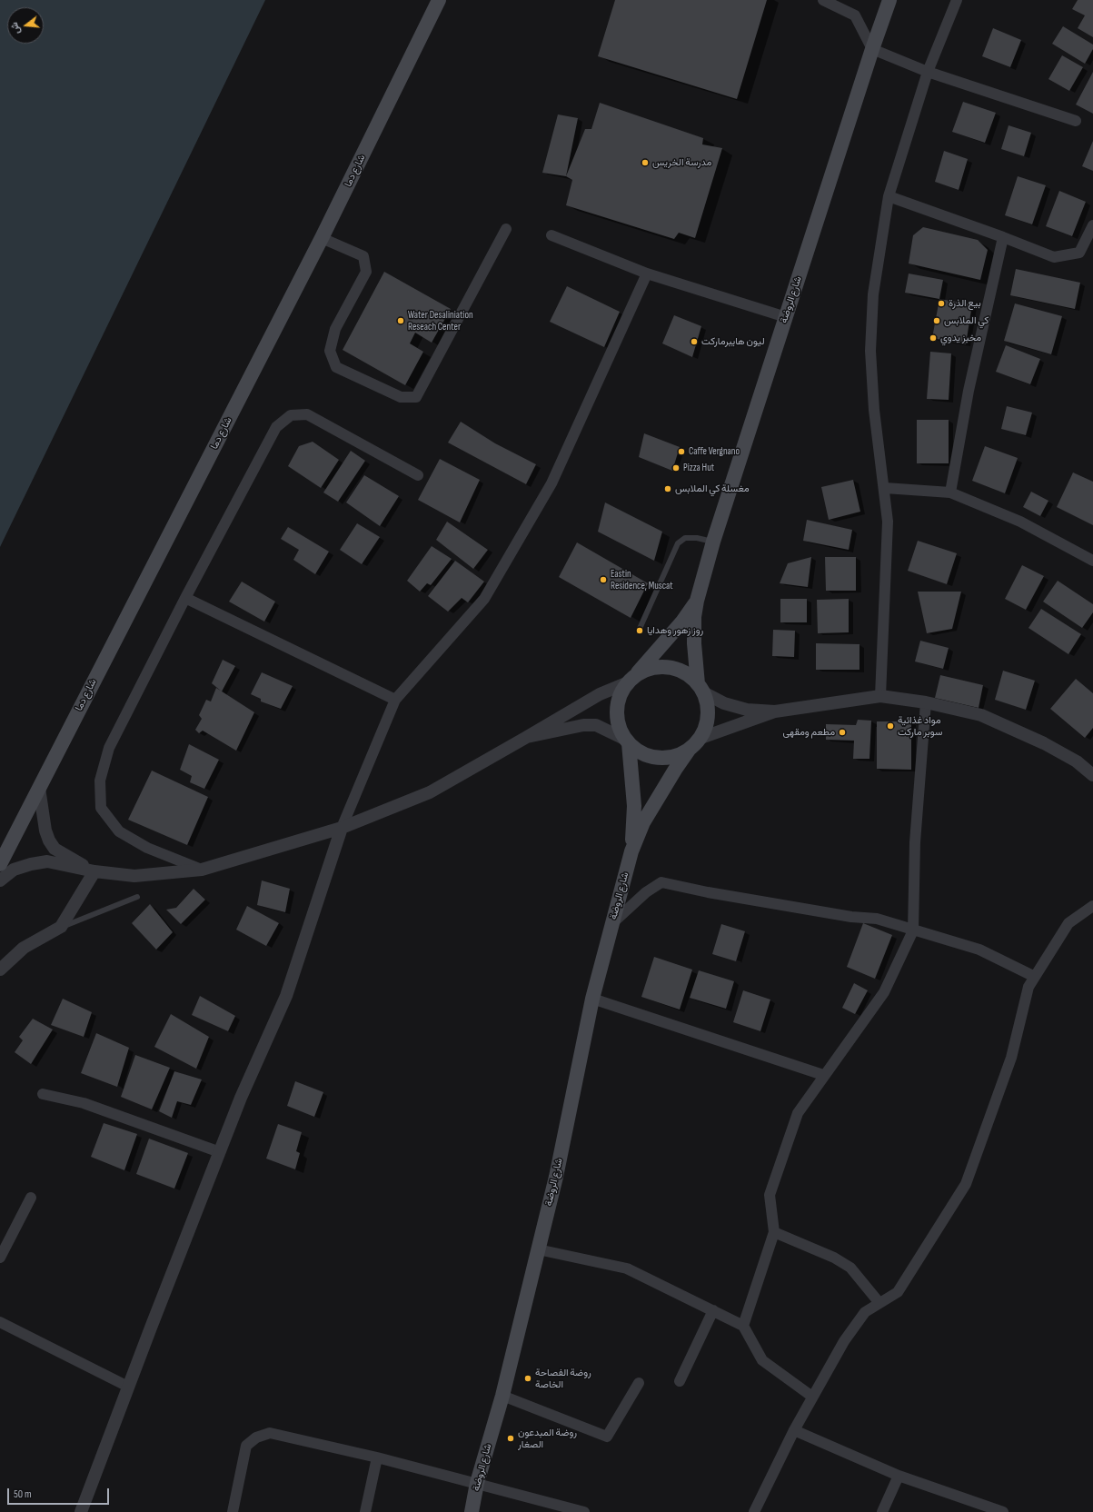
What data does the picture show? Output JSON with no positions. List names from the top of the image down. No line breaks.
{"streets":{"main road":["شارع دما","شارع الروضة"]},"places":["مدرسة الخريس","بيع الذرة","Water Desaliniation Reseach Center","كي الملابس","مخبز يدوي","ليون هايبرماركت","Caffe Vergnano","Pizza Hut","مغسلة كي الملابس","Eastin Residence, Muscat","روز زهور وهدايا","مواد غذائية سوبر ماركت","مطعم ومقهى","روضة الفصاحة الخاصة","روضة المبدعون الصغار"],"scale_bar":"50 m","north":"left"}
